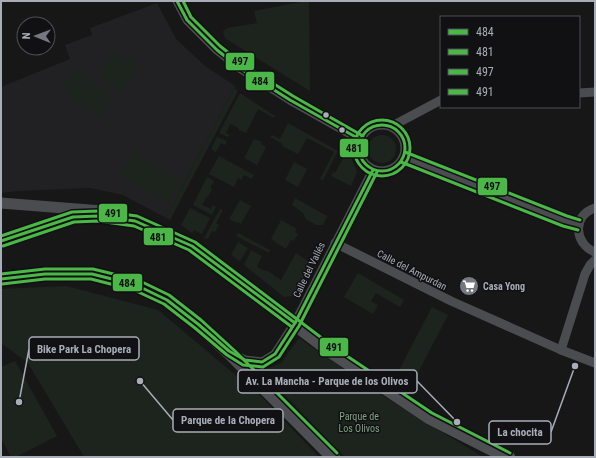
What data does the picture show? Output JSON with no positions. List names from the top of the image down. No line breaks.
{"streets":{"street":["Calle del Vallés","Calle del Ampurdan"]},"crossings":[["Calle del Vallés","Calle del Ampurdan"]],"parks":["Parque de Los Olivos"],"places":{"supermarket":["Casa Yong"],"other":["La chocita","Parque de la Chopera","Bike Park La Chopera","Av. La Mancha - Parque de los Olivos"]},"lines":["transit line 484","transit line 497","transit line 481","transit line 491"],"legend":["484","481","497","491"],"north":"left"}
